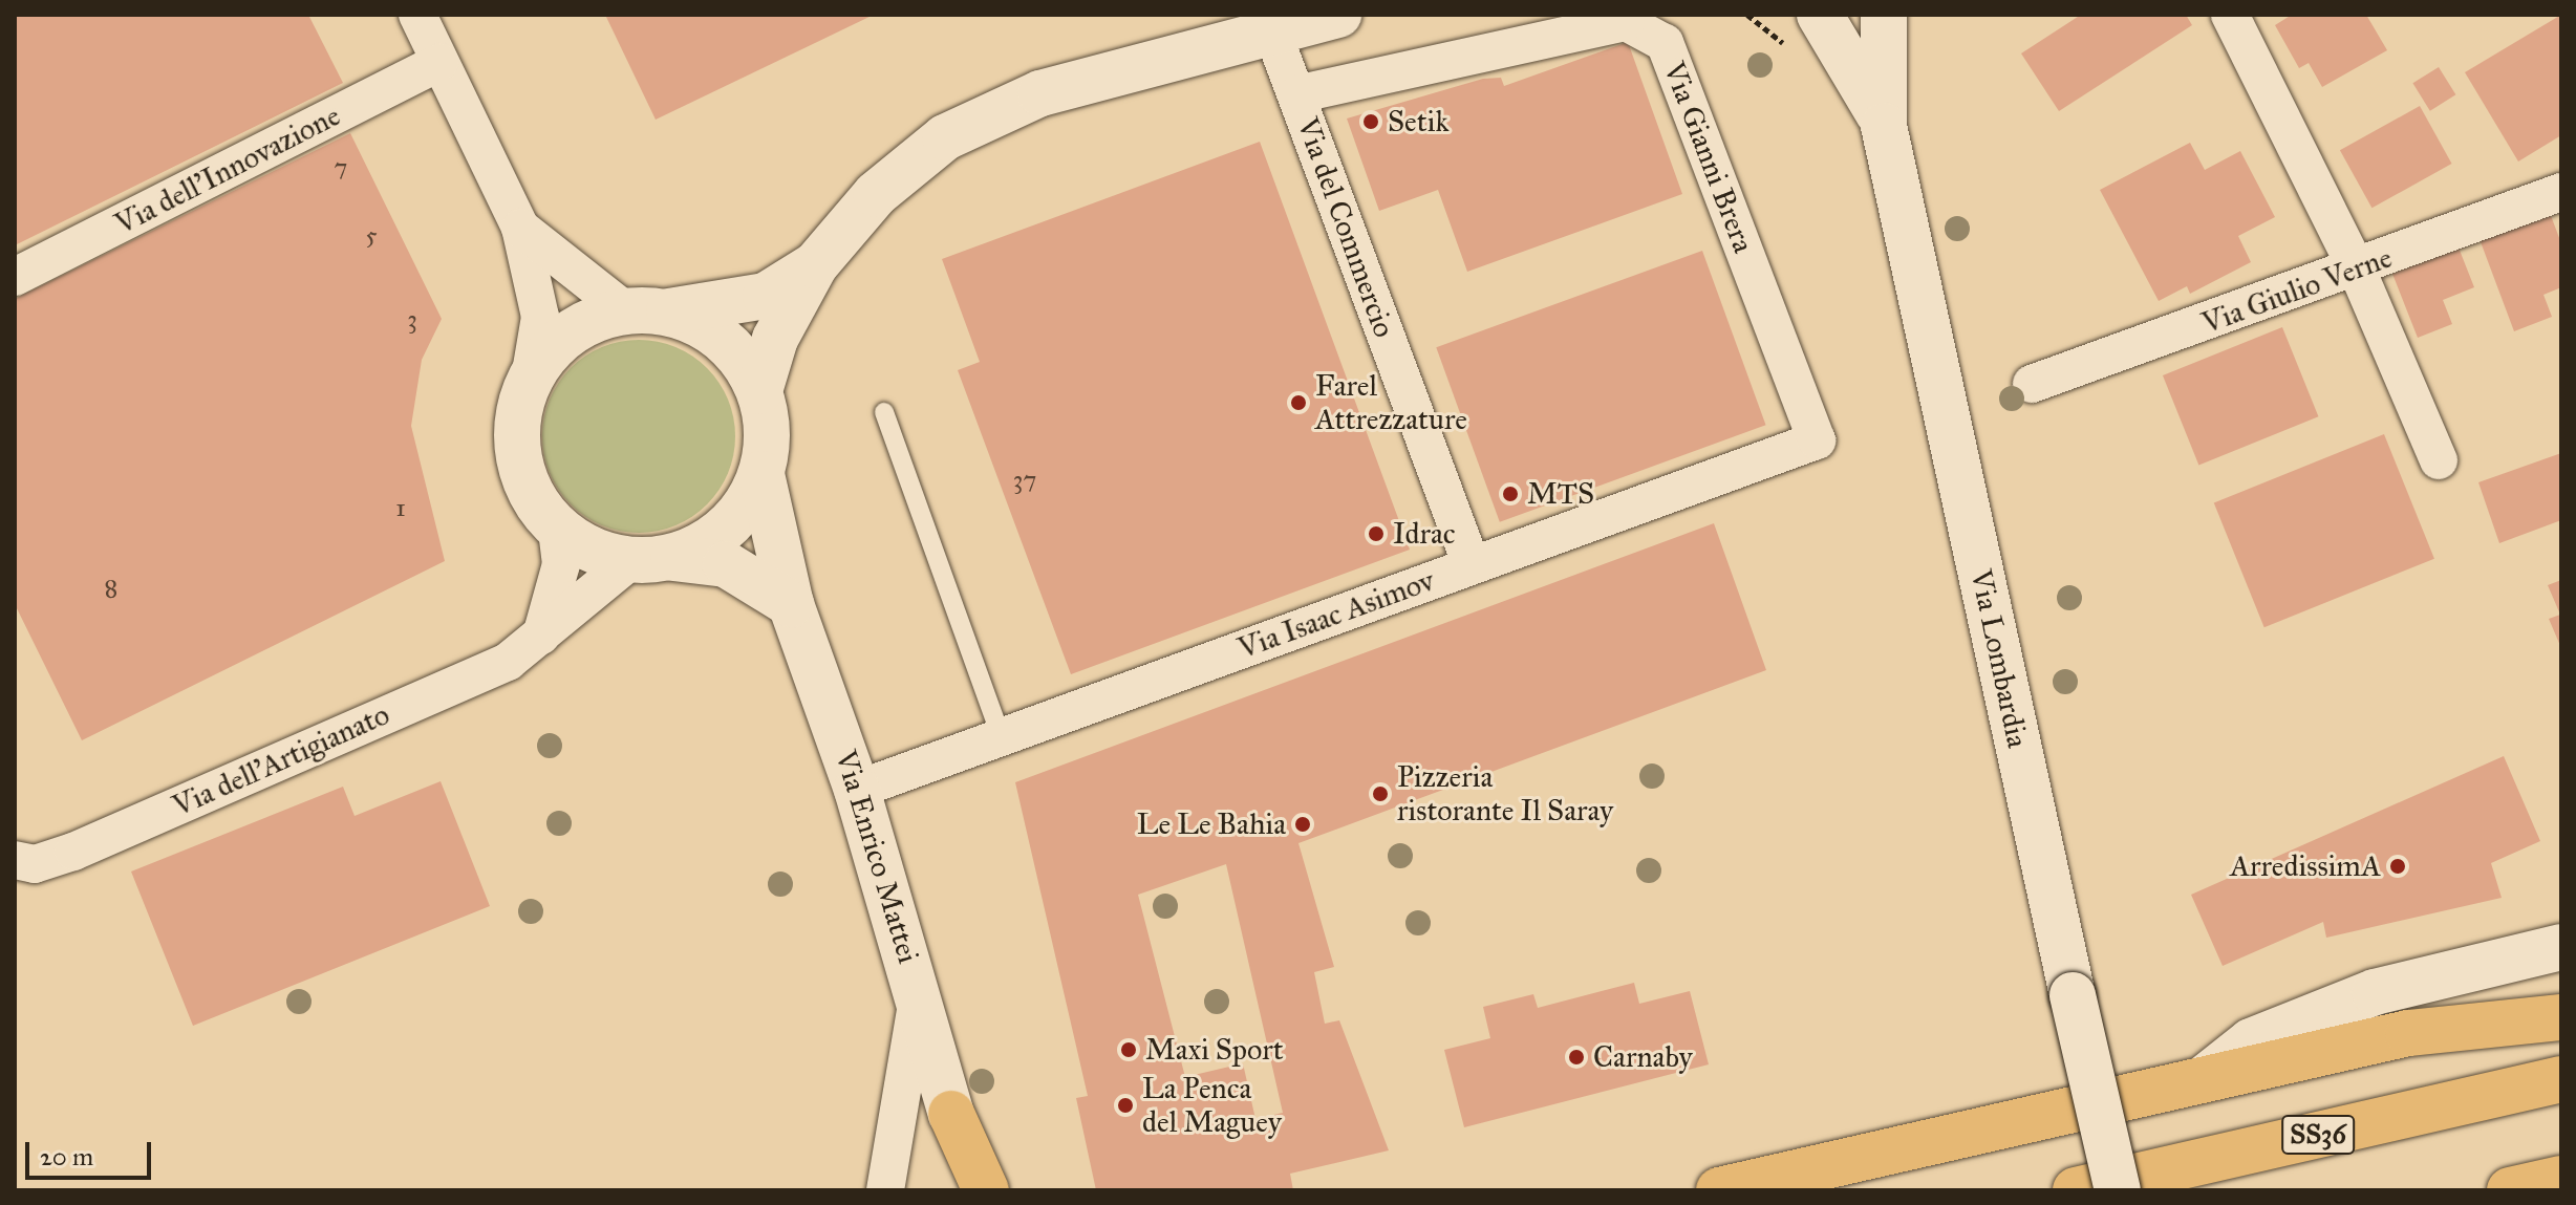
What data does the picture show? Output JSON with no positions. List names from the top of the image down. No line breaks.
{"streets":{"highway":["SS36"],"street":["Via Gianni Brera","Via dell'Innovazione","Via del Commercio","Via Giulio Verne","Via Isaac Asimov","Via Lombardia","Via dell'Artigianato","Via Enrico Mattei"]},"crossings":[["Via Gianni Brera","Via del Commercio"],["Via Gianni Brera","Via Isaac Asimov"],["Via del Commercio","Via Isaac Asimov"],["Via Isaac Asimov","Via Enrico Mattei"],["Via dell'Artigianato","Via Enrico Mattei"]],"places":["Setik","Farel Attrezzature","MTS","Idrac","Pizzeria ristorante Il Saray","Le Le Bahia","ArredissimA","Maxi Sport","Carnaby","La Penca del Maguey"],"house_numbers":["7","5","3","37","1","8"],"scale_bar":"20 m"}
